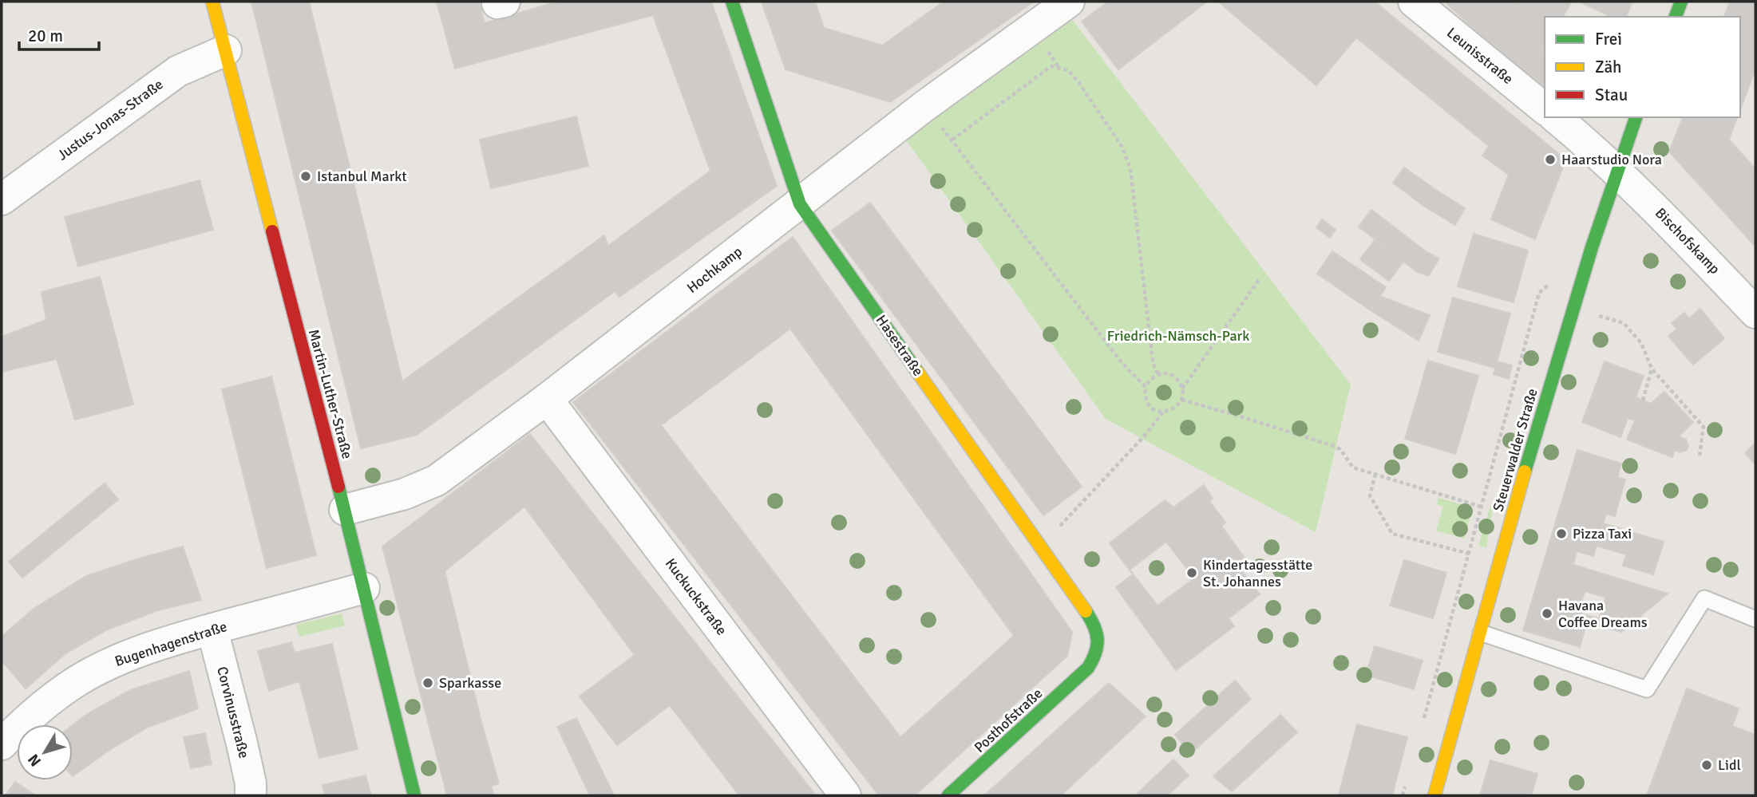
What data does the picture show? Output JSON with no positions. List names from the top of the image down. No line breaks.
{"streets":{"street":["Leunisstraße","Justus-Jonas-Straße","Bischofskamp","Hochkamp","Hasestraße","Martin-Luther-Straße","Steuerwalder Straße","Kuckuckstraße","Bugenhagenstraße","Corvinusstraße","Posthofstraße"]},"crossings":[["Justus-Jonas-Straße","Martin-Luther-Straße"],["Bischofskamp","Steuerwalder Straße"],["Hochkamp","Hasestraße"],["Hochkamp","Martin-Luther-Straße"],["Hochkamp","Kuckuckstraße"],["Hasestraße","Posthofstraße"],["Martin-Luther-Straße","Bugenhagenstraße"],["Bugenhagenstraße","Corvinusstraße"]],"parks":["Friedrich-Nämsch-Park"],"places":["Haarstudio Nora","Istanbul Markt","Pizza Taxi","Kindertagesstätte St. Johannes","Havana Coffee Dreams","Sparkasse","Lidl"],"legend":["Frei","Zäh","Stau"],"scale_bar":"20 m","north":"bottom left"}
